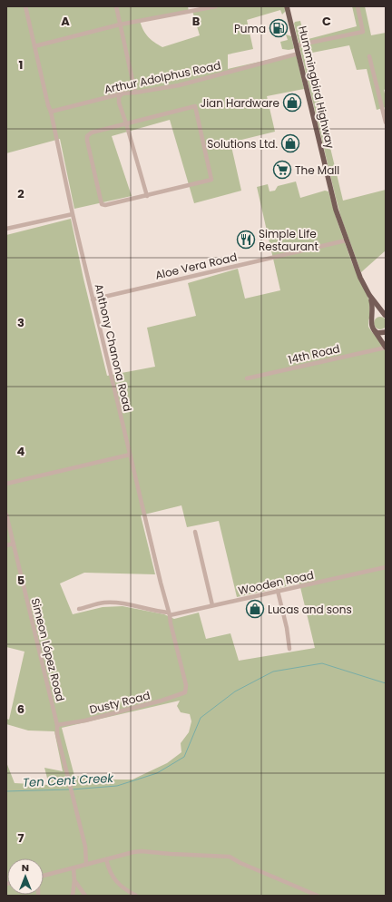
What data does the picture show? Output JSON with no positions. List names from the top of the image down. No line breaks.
{"streets":{"main road":["Hummingbird Highway"],"street":["Arthur Adolphus Road","Aloe Vera Road","Anthony Chanona Road","14th Road","Wooden Road","Simeon López Road","Dusty Road"]},"crossings":[["Arthur Adolphus Road","Hummingbird Highway"],["Arthur Adolphus Road","Anthony Chanona Road"],["Hummingbird Highway","Aloe Vera Road"],["Aloe Vera Road","Anthony Chanona Road"],["Anthony Chanona Road","Wooden Road"],["Anthony Chanona Road","Dusty Road"],["Simeon López Road","Dusty Road"]],"water":["Ten Cent Creek"],"places":{"fuel station":["Puma"],"shop":["Jian Hardware","Solutions Ltd.","Lucas and sons"],"supermarket":["The Mall"],"restaurant":["Simple Life Restaurant"]},"north":"top","grid":{"columns":["A","B","C"],"rows":["1","2","3","4","5","6","7"]}}
